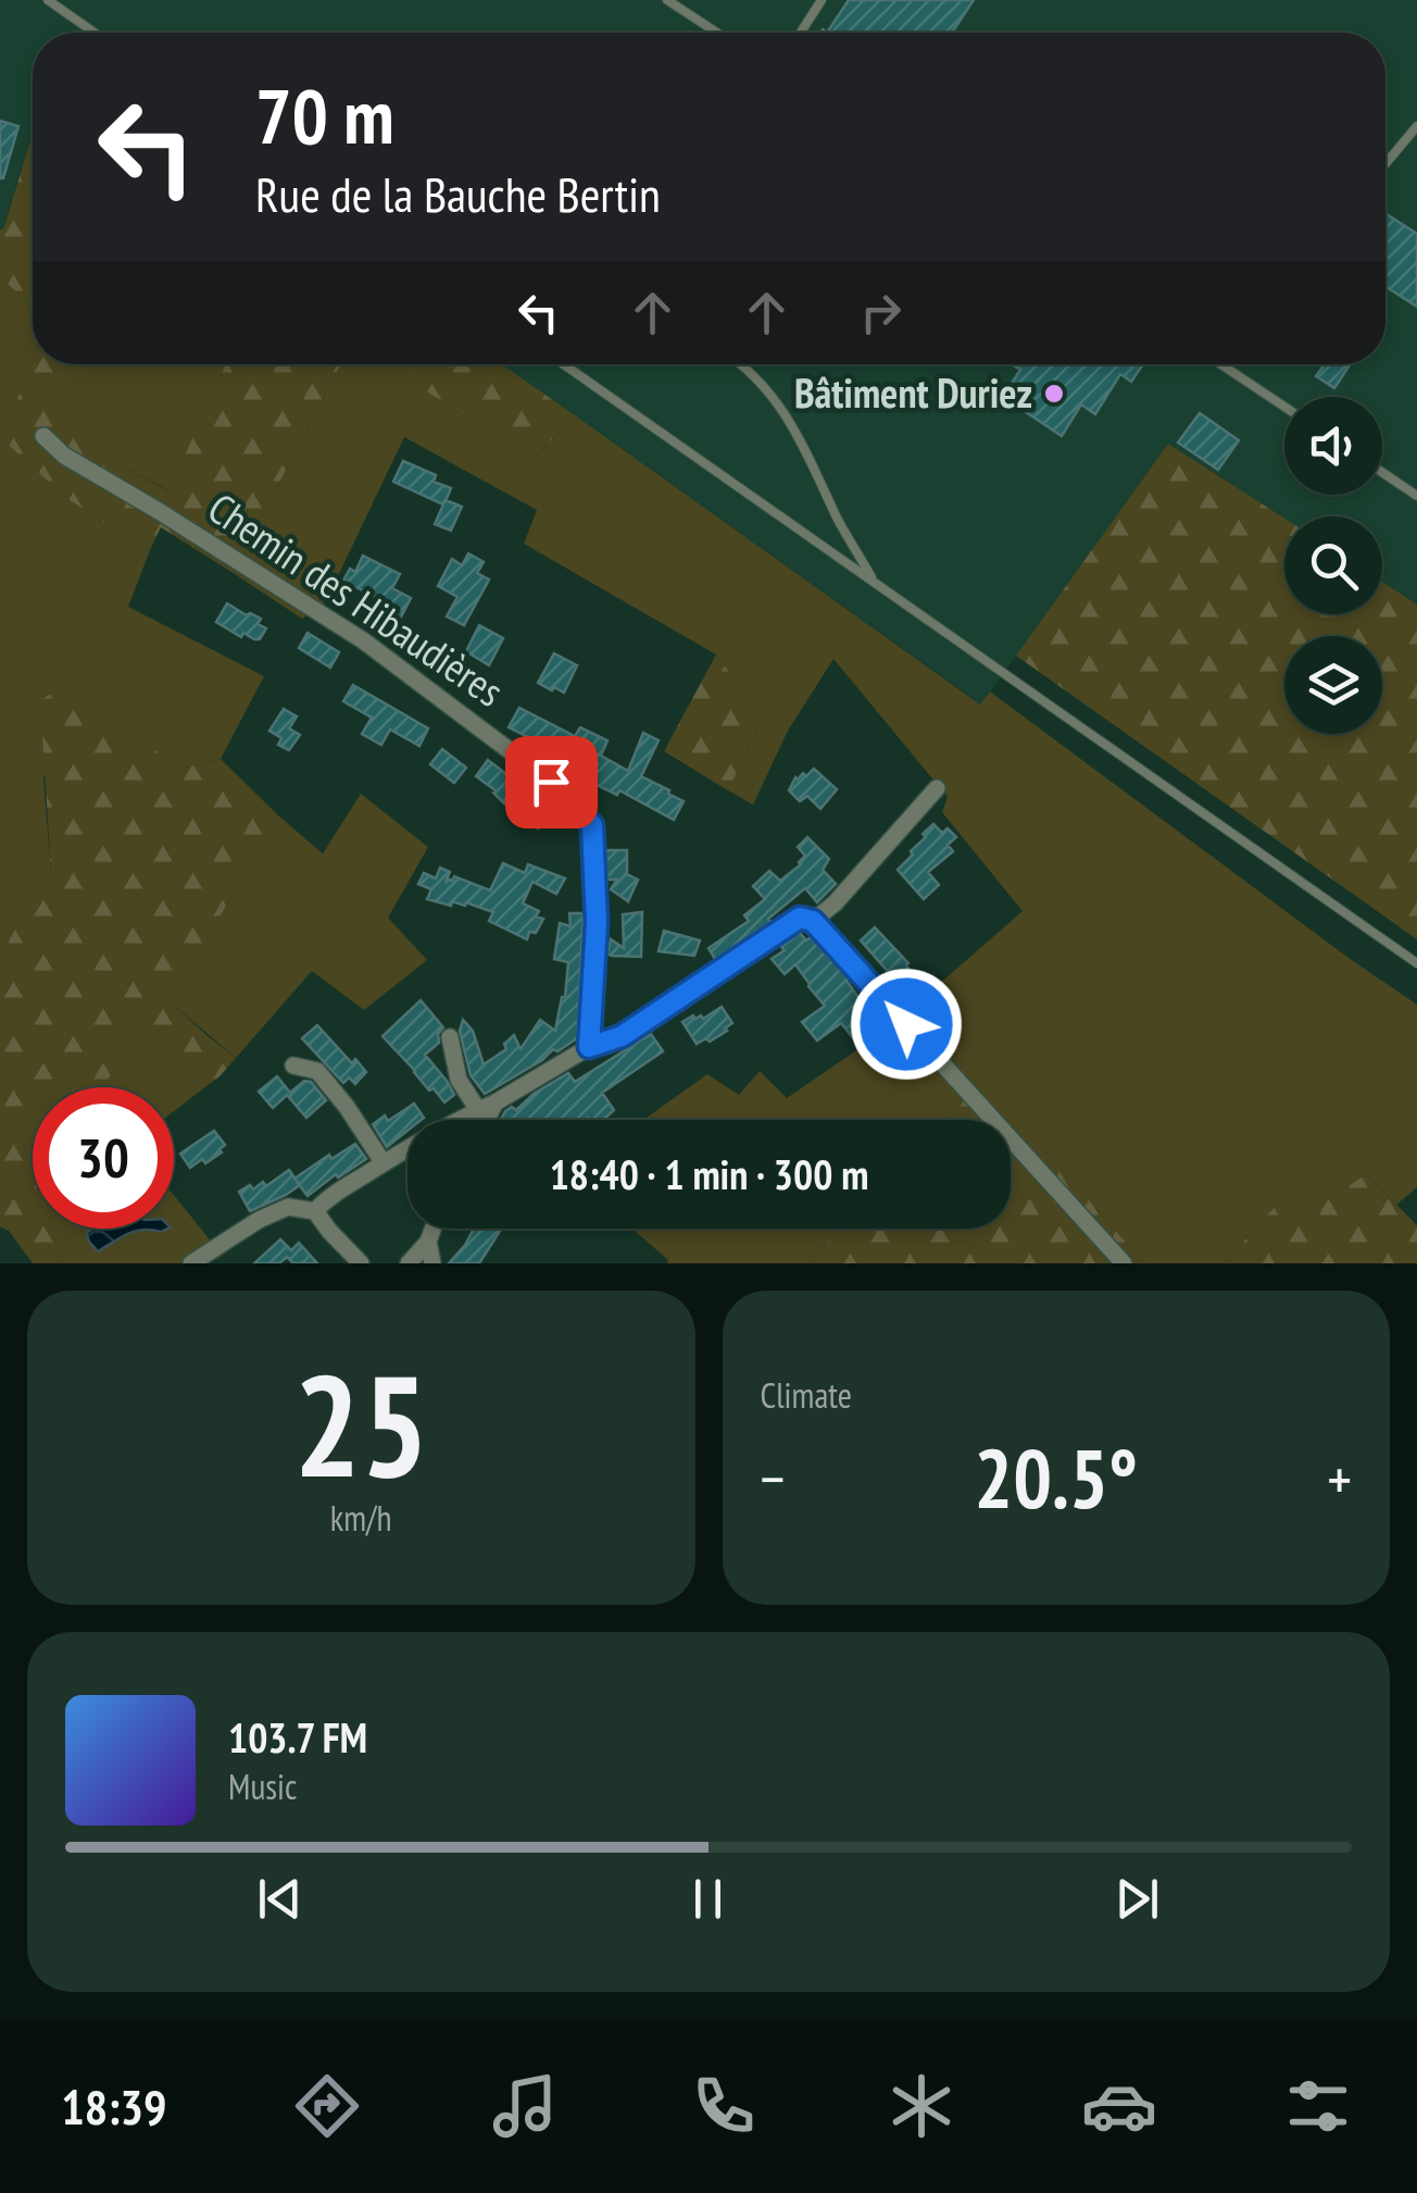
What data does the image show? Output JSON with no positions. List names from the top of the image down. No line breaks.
{"streets":{"street":["Chemin des Hibaudières"]},"places":["Bâtiment Duriez"],"page":{"turn":["70 m","Rue de la Bauche Bertin"],"limit":"30","trip":"18:40 · 1 min · 300 m","tile":[["25","km/h"],"Climate"],"heat":["−","20.5°","+"],"song":["103.7 FM","Music"],"tabs":"18:39"}}
